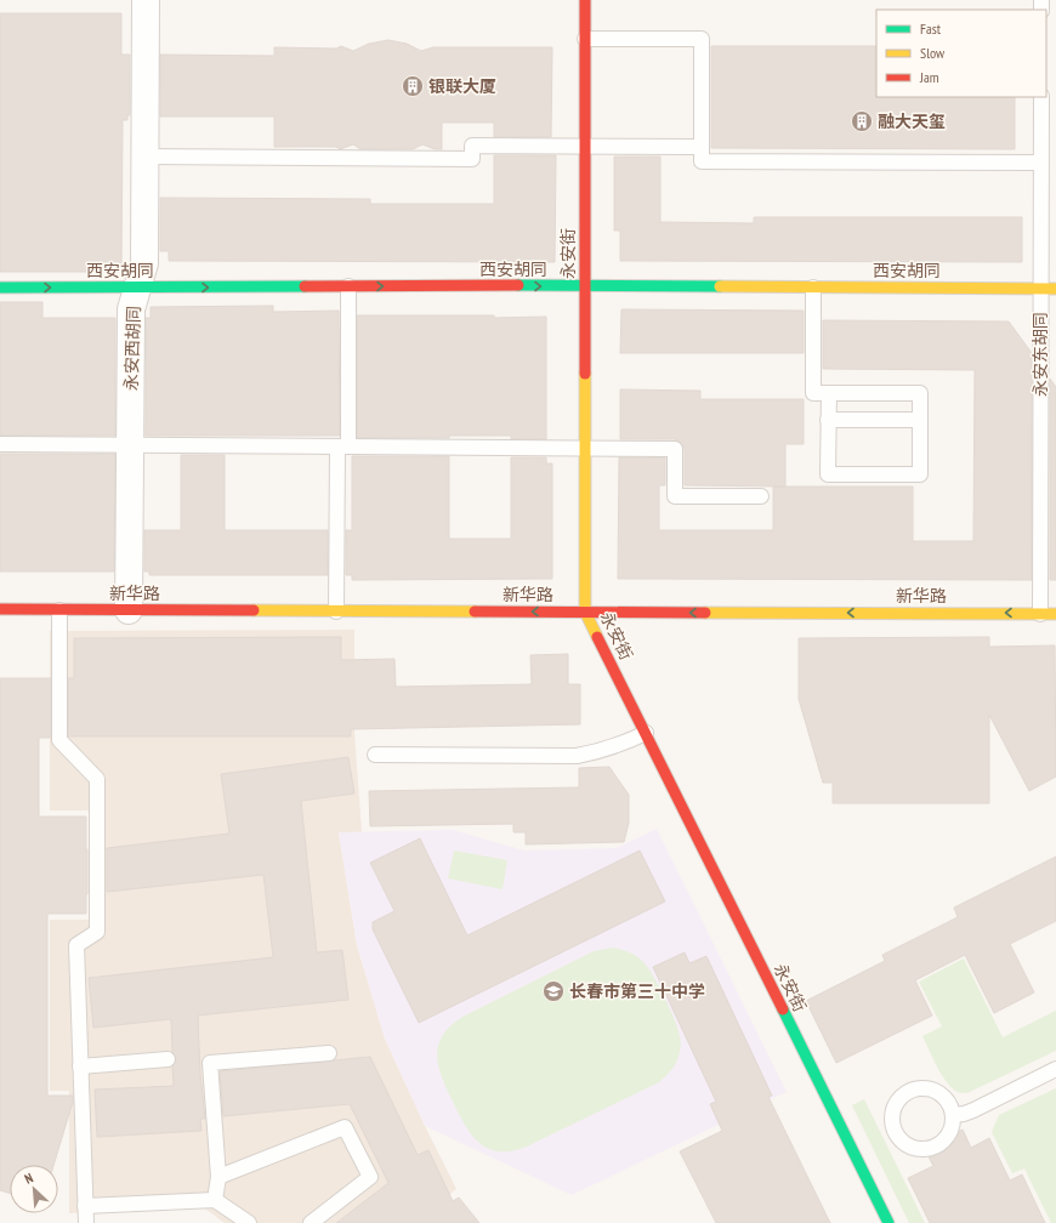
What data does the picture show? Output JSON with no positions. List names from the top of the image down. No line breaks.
{"streets":{"street":["永安街","西安胡同","永安西胡同","新华路"],"lane":["永安东胡同"]},"crossings":[["永安街","西安胡同"],["永安街","新华路"],["西安胡同","永安西胡同"],["西安胡同","永安东胡同"],["永安西胡同","新华路"],["永安东胡同","新华路"]],"one_way":["西安胡同","新华路"],"places":{"building":["银联大厦","融大天玺"],"school or university":["长春市第三十中学"]},"legend":["Fast","Slow","Jam"],"north":"top left"}
